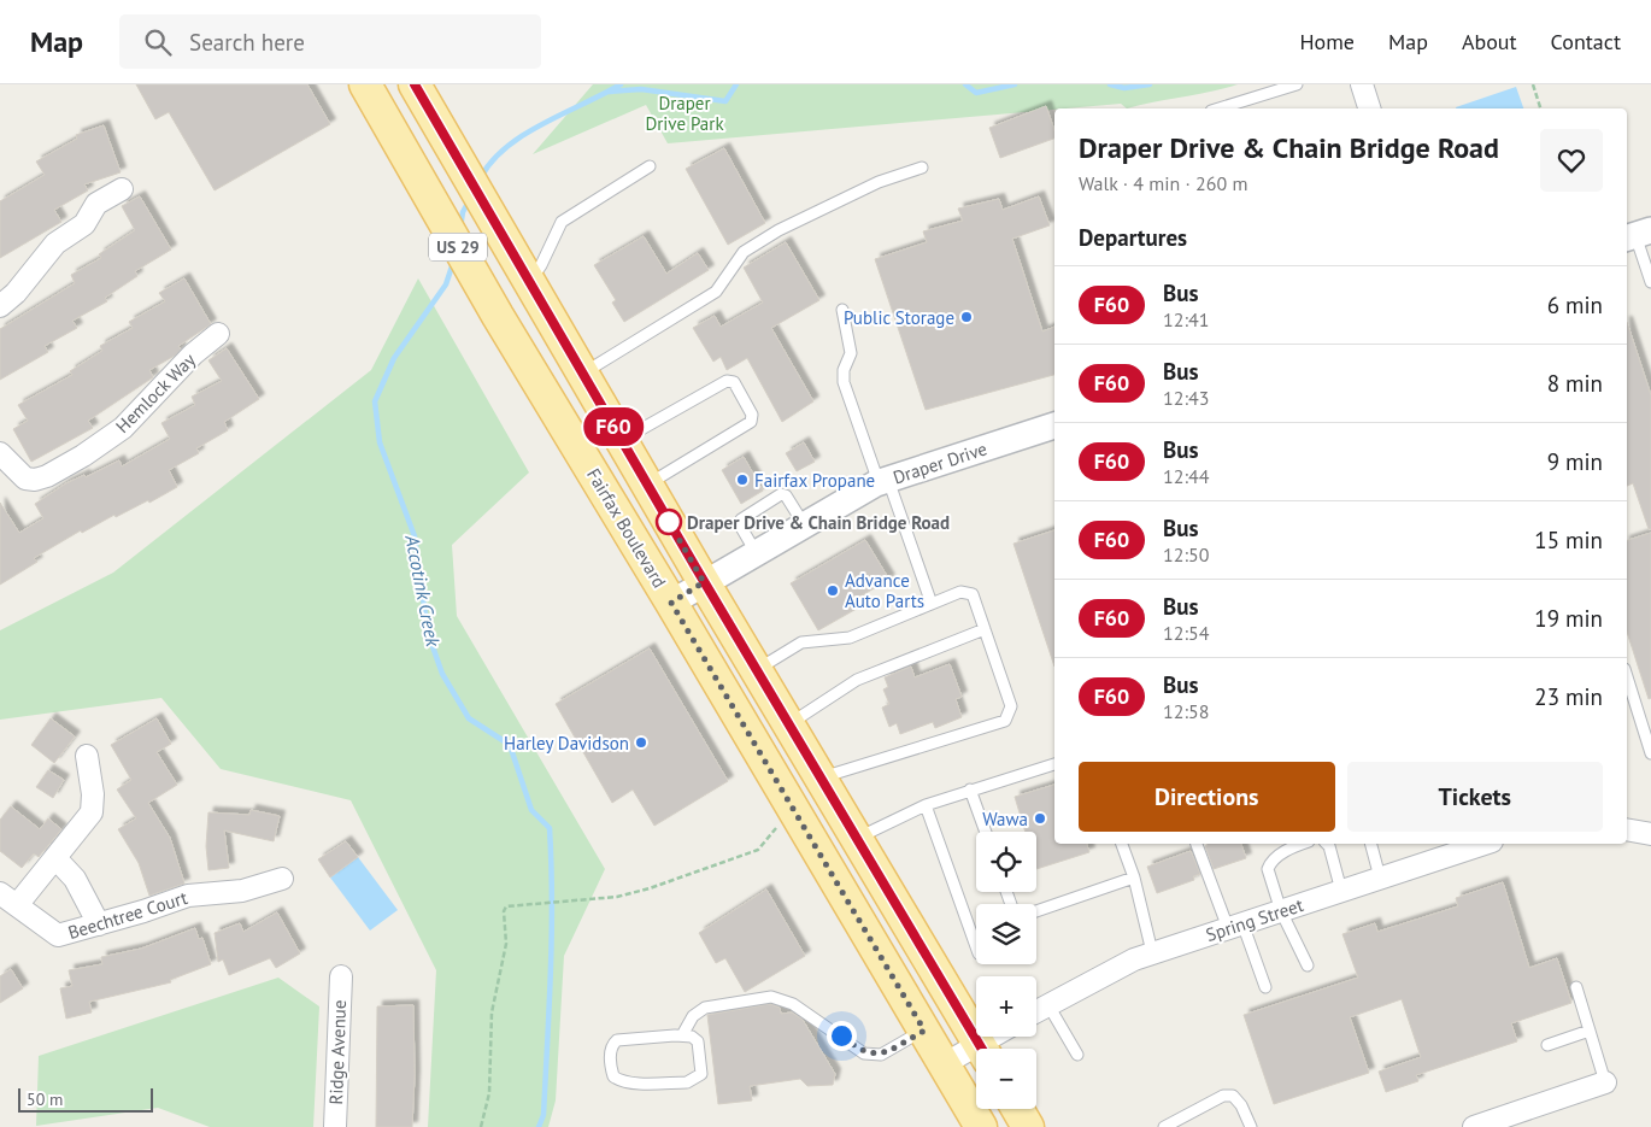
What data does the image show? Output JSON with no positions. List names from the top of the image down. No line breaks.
{"streets":{"main road":["US 29","Fairfax Boulevard"],"street":["Hemlock Way","Draper Drive","Beechtree Court","Spring Street","Ridge Avenue"]},"crossings":[["Draper Drive","Fairfax Boulevard"]],"water":["Accotink Creek"],"parks":["Draper Drive Park"],"places":["Public Storage","Fairfax Propane","Draper Drive & Chain Bridge Road","Advance Auto Parts","Harley Davidson","Wawa"],"lines":["bus line F60"],"scale_bar":"50 m","page":{"header":"Map","search":"Search here","nav":["Home","Map","About","Contact"],"on_map":"F60","heading":[["Draper Drive & Chain Bridge Road","Walk · 4 min · 260 m"],"Departures"],"list":[{"mark":"F60","name":"Bus","note":"12:41","value":"6 min"},{"mark":"F60","name":"Bus","note":"12:43","value":"8 min"},{"mark":"F60","name":"Bus","note":"12:44","value":"9 min"},{"mark":"F60","name":"Bus","note":"12:50","value":"15 min"},{"mark":"F60","name":"Bus","note":"12:54","value":"19 min"},{"mark":"F60","name":"Bus","note":"12:58","value":"23 min"}],"buttons":["Directions","Tickets"],"map_buttons":["+","−"],"scale":"50 m"}}
